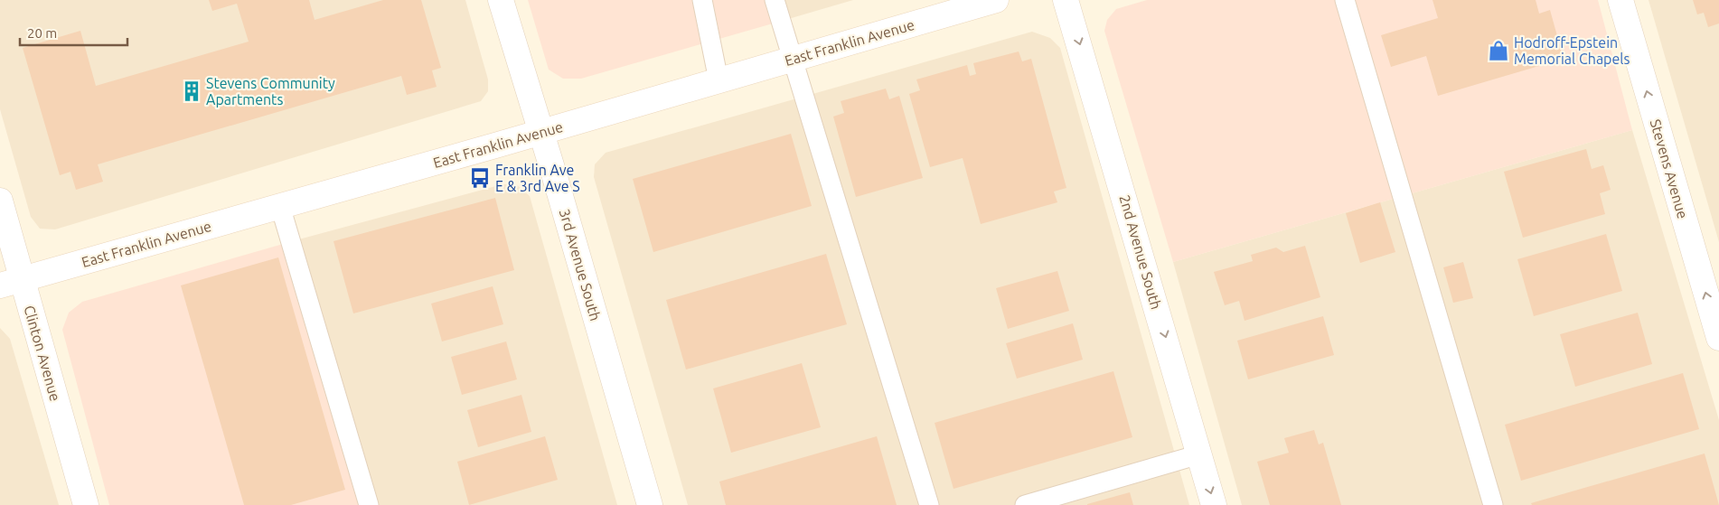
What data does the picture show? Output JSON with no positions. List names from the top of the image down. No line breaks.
{"streets":{"street":["East Franklin Avenue","Stevens Avenue","2nd Avenue South","3rd Avenue South","Clinton Avenue"]},"crossings":[["East Franklin Avenue","3rd Avenue South"],["East Franklin Avenue","Clinton Avenue"]],"one_way":["Stevens Avenue","2nd Avenue South"],"places":{"shop":["Hodroff-Epstein Memorial Chapels"],"building":["Stevens Community Apartments"],"bus stop":["Franklin Ave E & 3rd Ave S"]},"scale_bar":"20 m"}
